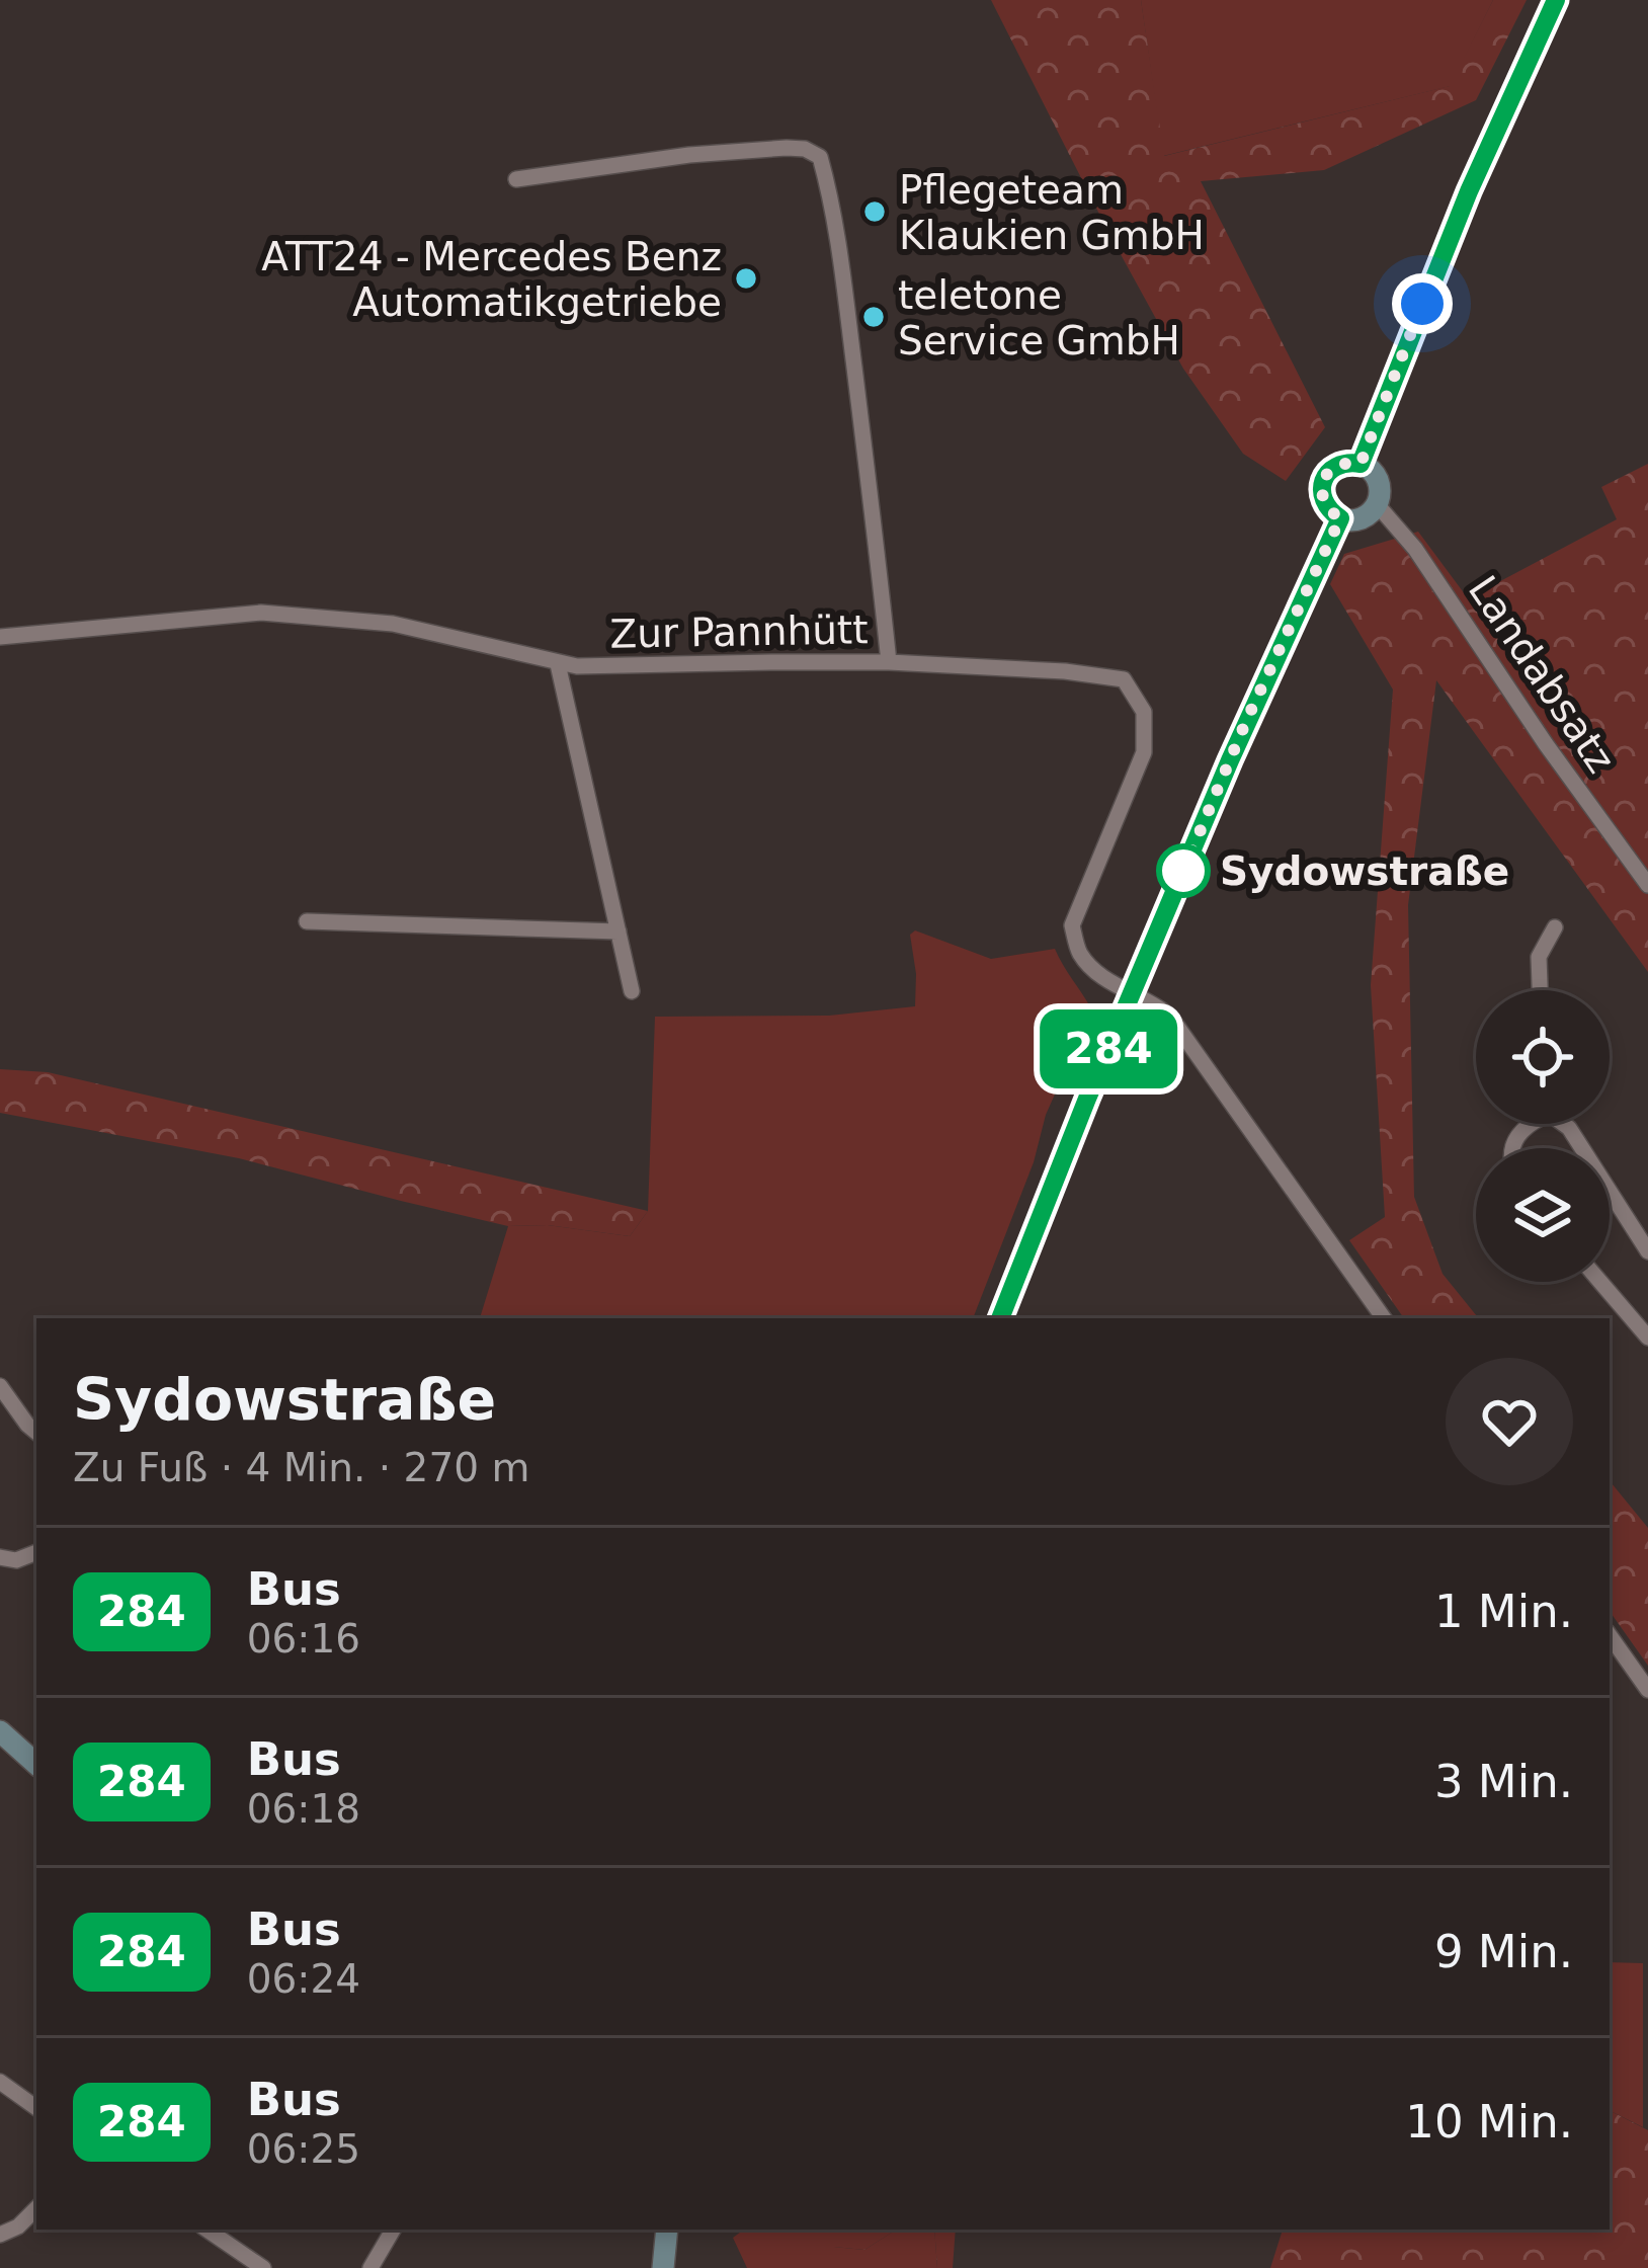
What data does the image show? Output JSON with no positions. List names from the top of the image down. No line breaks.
{"streets":{"street":["Zur Pannhütt","Landabsatz"]},"places":["Pflegeteam Klaukien GmbH","ATT24 - Mercedes Benz Automatikgetriebe","teletone Service GmbH","Sydowstraße"],"lines":["bus line 284"],"page":{"on_map":"284","heading":["Sydowstraße","Zu Fuß · 4 Min. · 270 m"],"list":[{"mark":"284","name":"Bus","note":"06:16","value":"1 Min."},{"mark":"284","name":"Bus","note":"06:18","value":"3 Min."},{"mark":"284","name":"Bus","note":"06:24","value":"9 Min."},{"mark":"284","name":"Bus","note":"06:25","value":"10 Min."}]}}
